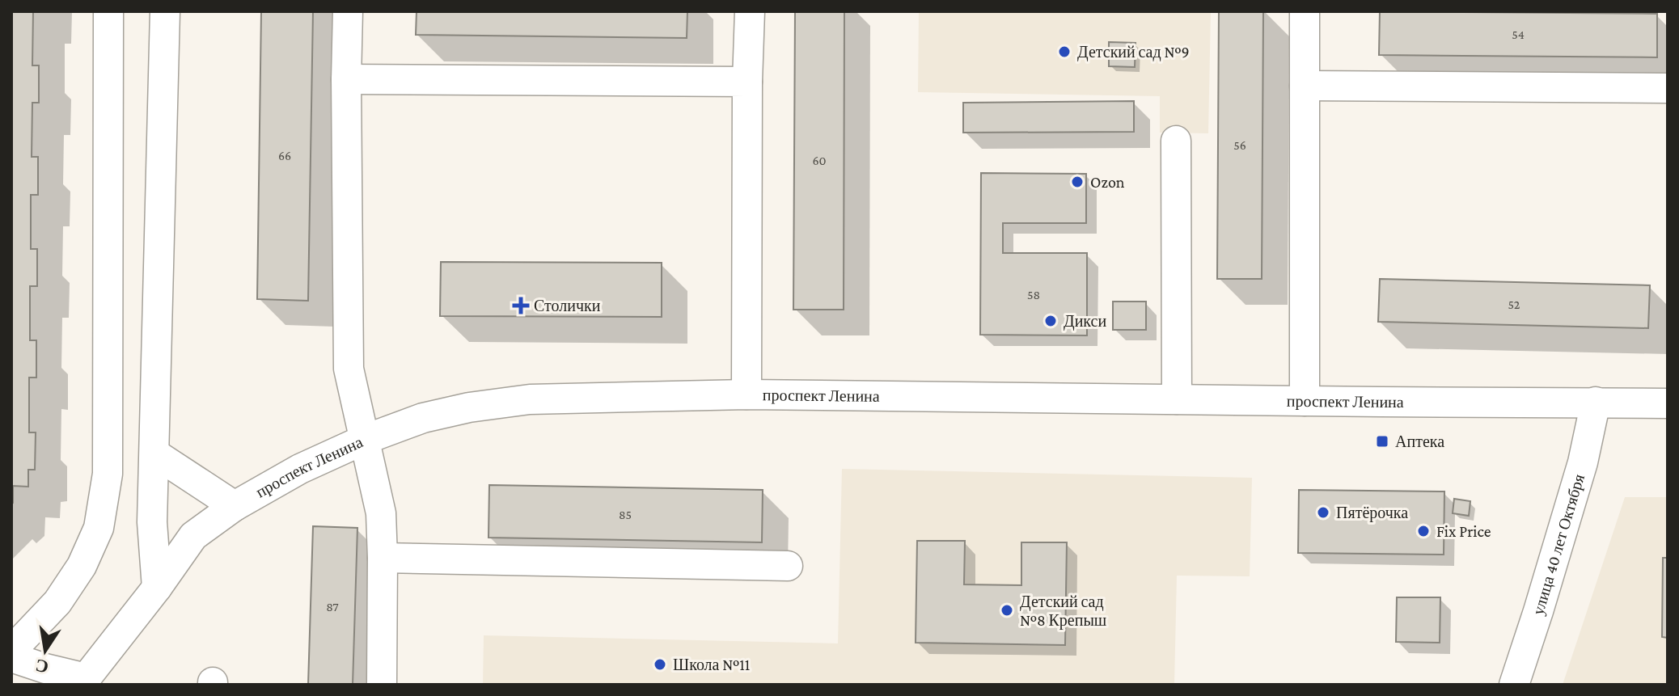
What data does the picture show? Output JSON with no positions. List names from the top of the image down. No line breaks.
{"streets":{"street":["проспект Ленина","улица 40 лет Октября"]},"crossings":[["проспект Ленина","улица 40 лет Октября"]],"places":{"other":["Детский сад №9","Ozon","Дикси","Пятёрочка","Fix Price","Детский сад №8 Крепыш","Школа №11"],"health":["Столички"],"transit":["Аптека"]},"house_numbers":["54","56","66","60","58","52","85","87"],"north":"bottom"}
